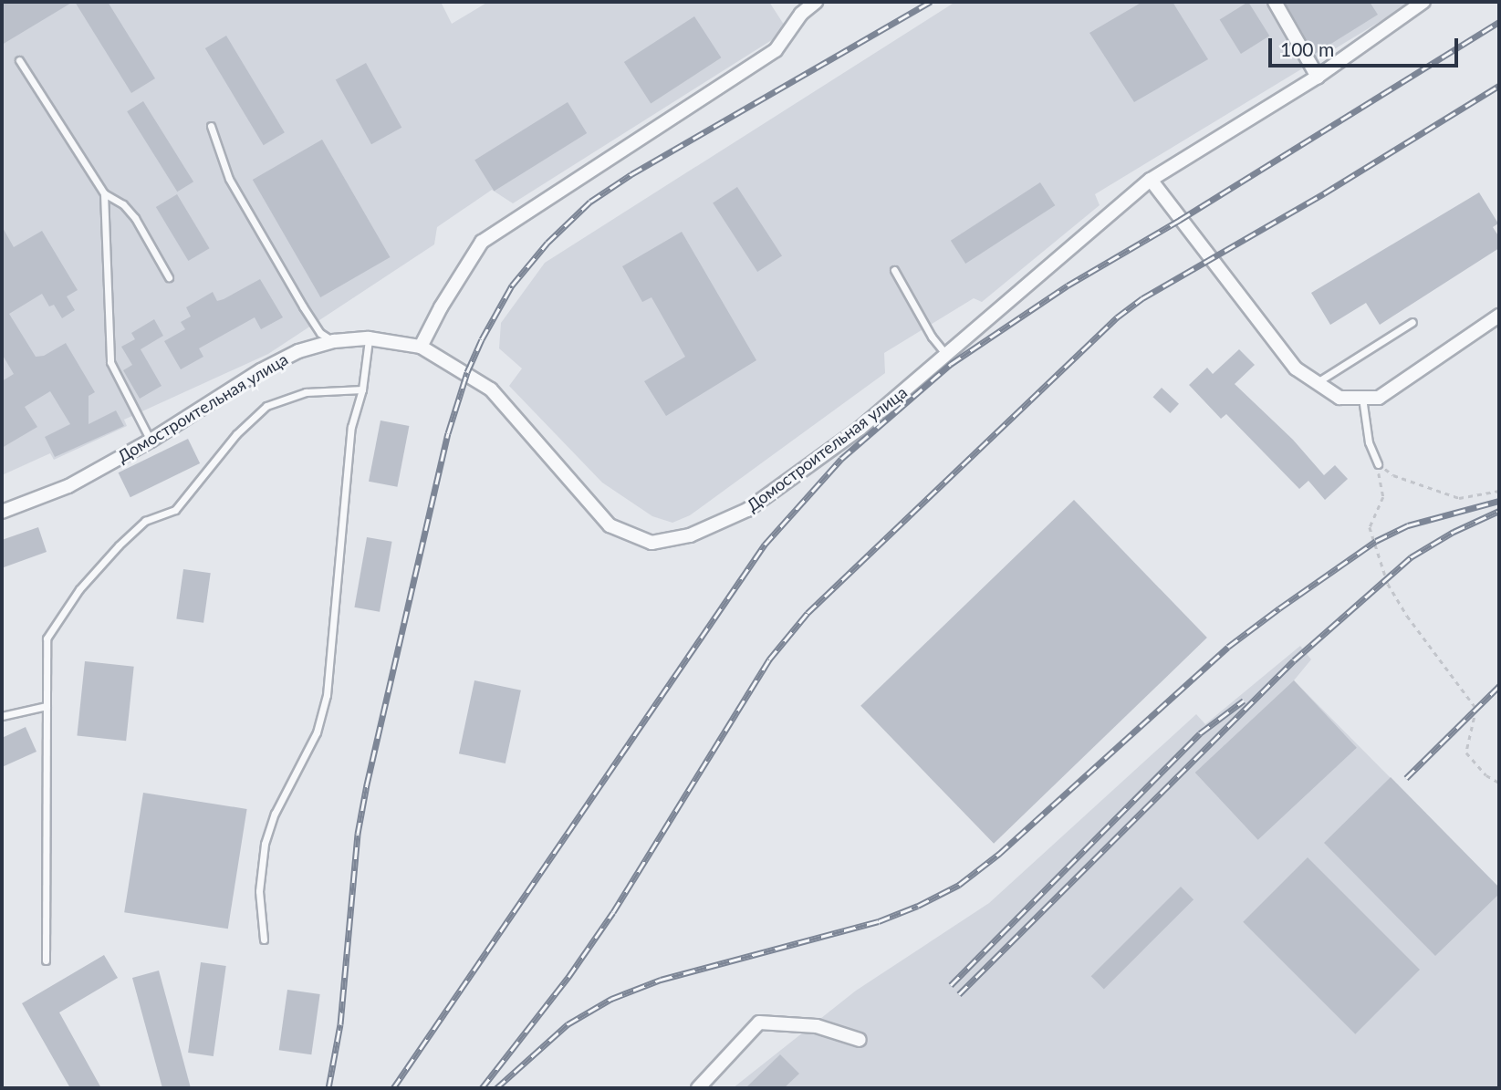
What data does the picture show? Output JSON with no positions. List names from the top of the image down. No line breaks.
{"streets":{"street":["Домостроительная улица"]},"scale_bar":"100 m"}
